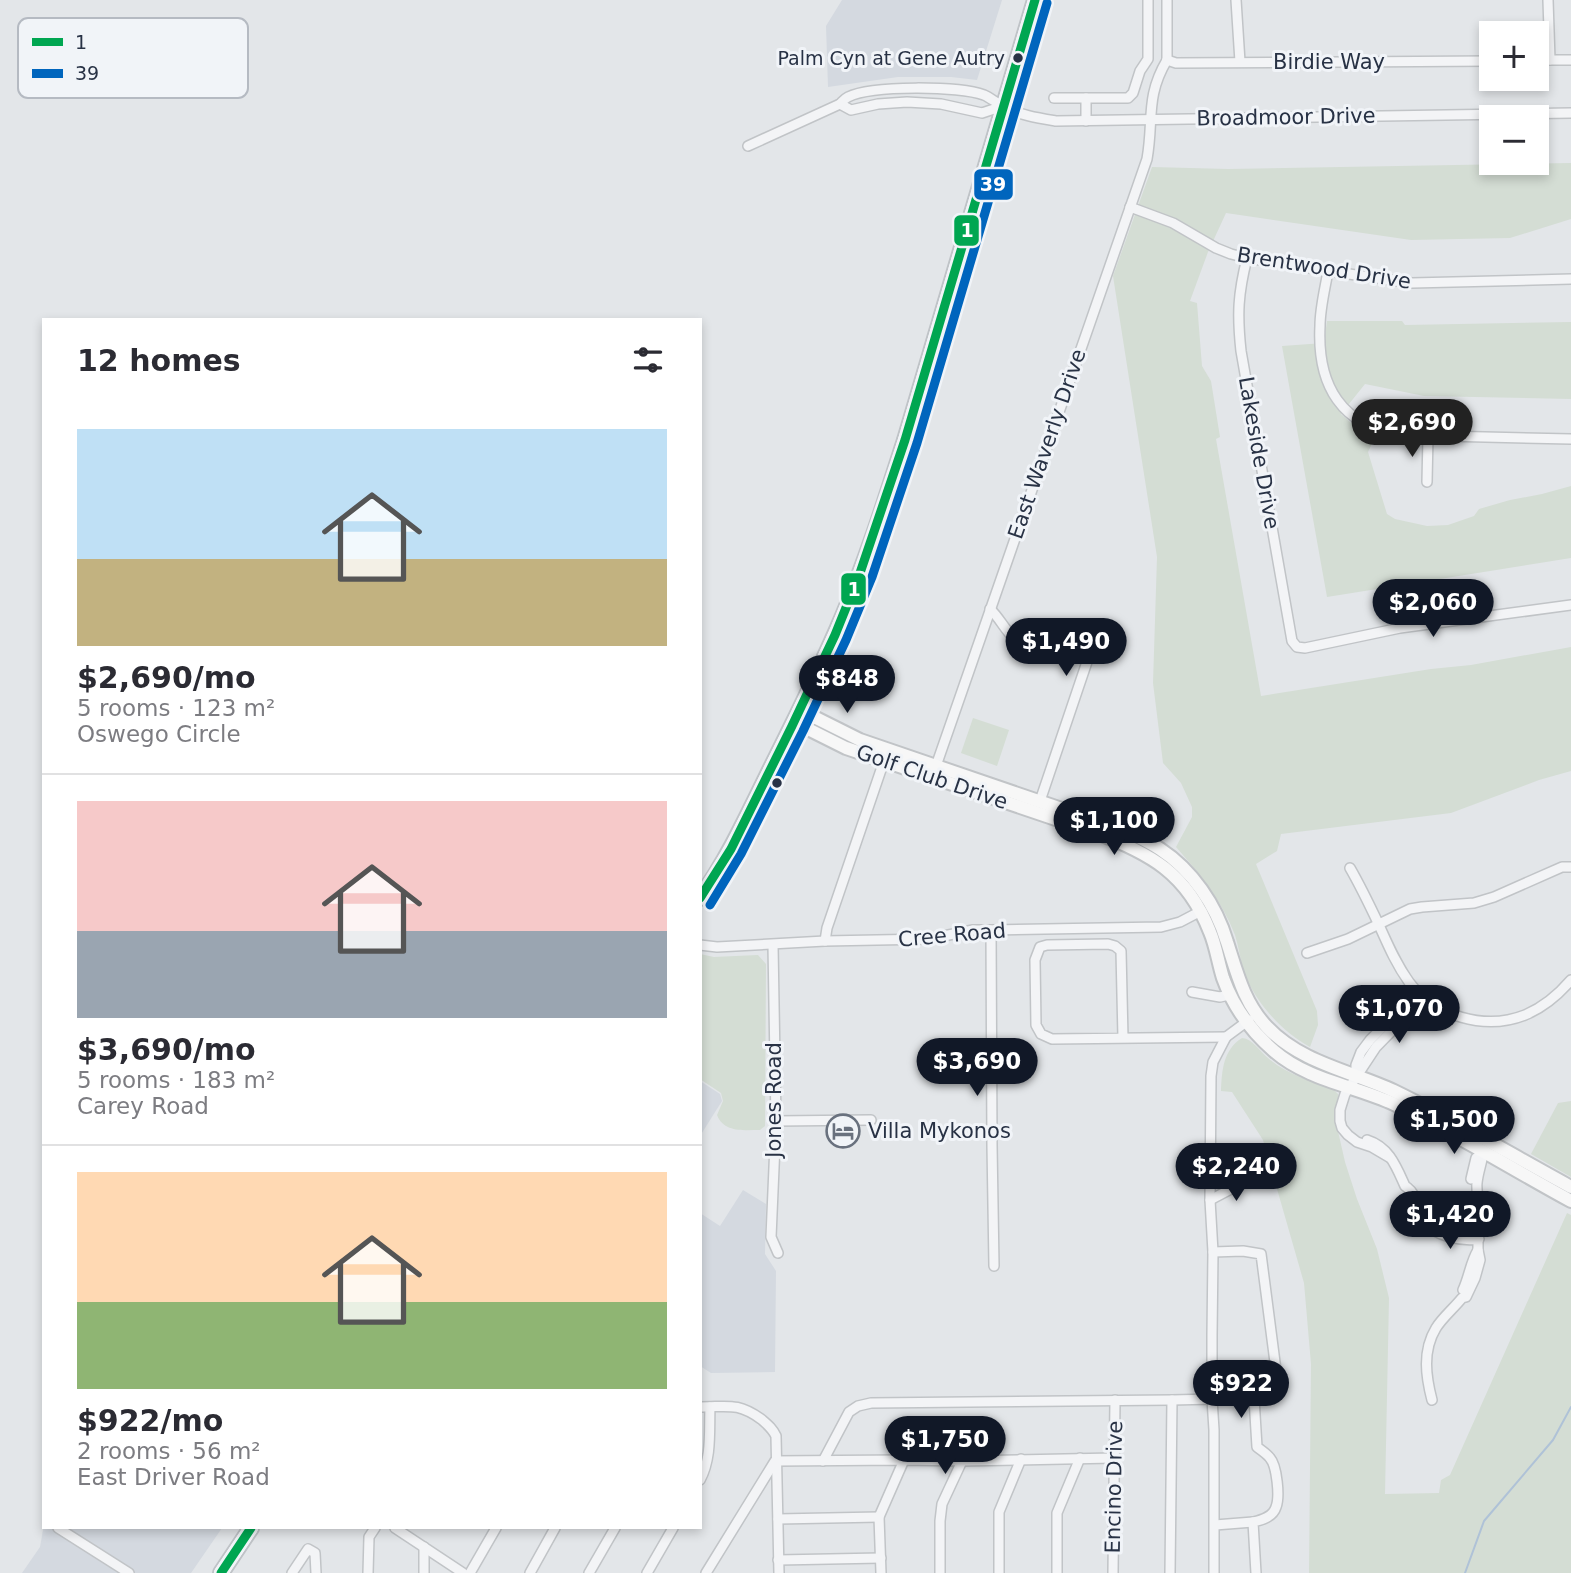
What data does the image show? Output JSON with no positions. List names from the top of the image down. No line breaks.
{"streets":{"street":["Birdie Way","Broadmoor Drive","Brentwood Drive","East Waverly Drive","Lakeside Drive","Golf Club Drive","Cree Road","Jones Road","Encino Drive"]},"crossings":[["Birdie Way","East Waverly Drive"],["Broadmoor Drive","East Waverly Drive"],["Brentwood Drive","East Waverly Drive"],["Brentwood Drive","Lakeside Drive"],["East Waverly Drive","Golf Club Drive"],["Golf Club Drive","Cree Road"],["Cree Road","Jones Road"]],"places":{"other":["Palm Cyn at Gene Autry"],"hotel":["Villa Mykonos"]},"lines":["transit line 1","transit line 39"],"legend":["1","39"],"page":{"map_buttons":["+","−"],"heading":"12 homes","price":["$2,690","$2,060","$1,490","$848","$1,100","$1,070","$3,690","$1,500","$2,240","$1,420","$922","$1,750"],"list":[{"name":"$2,690/mo","note":"5 rooms · 123 m² · Oswego Circle"},{"name":"$3,690/mo","note":"5 rooms · 183 m² · Carey Road"},{"name":"$922/mo","note":"2 rooms · 56 m² · East Driver Road"}]}}
